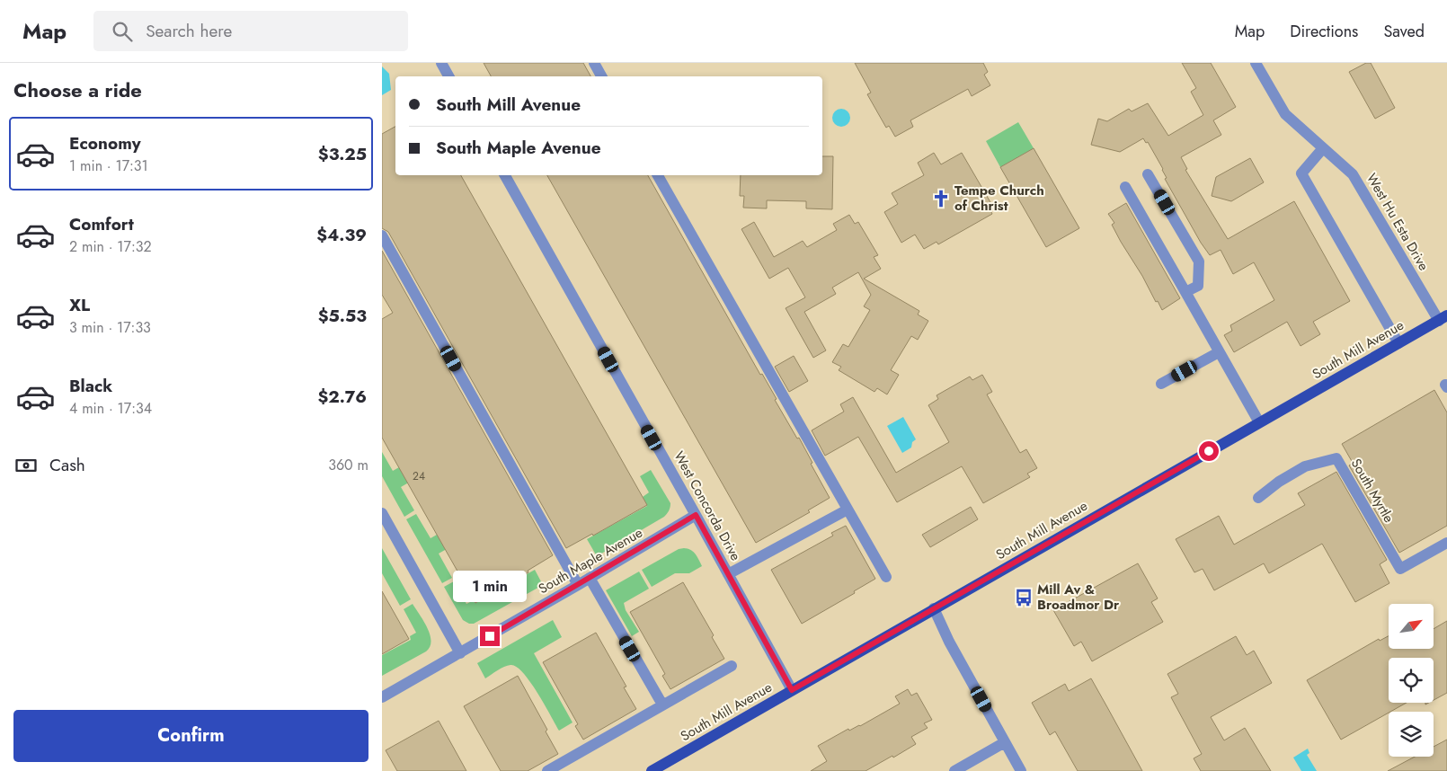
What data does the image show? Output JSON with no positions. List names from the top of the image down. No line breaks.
{"streets":{"main road":["South Mill Avenue"],"street":["West Hu Esta Drive","South Myrtle","West Concorda Drive","South Maple Avenue"]},"crossings":[["West Hu Esta Drive","South Mill Avenue"],["South Mill Avenue","West Concorda Drive"],["West Concorda Drive","South Maple Avenue"]],"places":{"church":["Tempe Church of Christ"],"bus stop":["Mill Av & Broadmor Dr"]},"house_numbers":["24"],"north":"top right","page":{"header":"Map","search":"Search here","nav":["Map","Directions","Saved"],"heading":"Choose a ride","banner":["South Mill Avenue","South Maple Avenue"],"list":[{"name":"Economy","note":"1 min · 17:31","value":"$3.25"},{"name":"Comfort","note":"2 min · 17:32","value":"$4.39"},{"name":"XL","note":"3 min · 17:33","value":"$5.53"},{"name":"Black","note":"4 min · 17:34","value":"$2.76"}],"pay":["Cash","360 m"],"bubble":"1 min","buttons":"Confirm"}}
